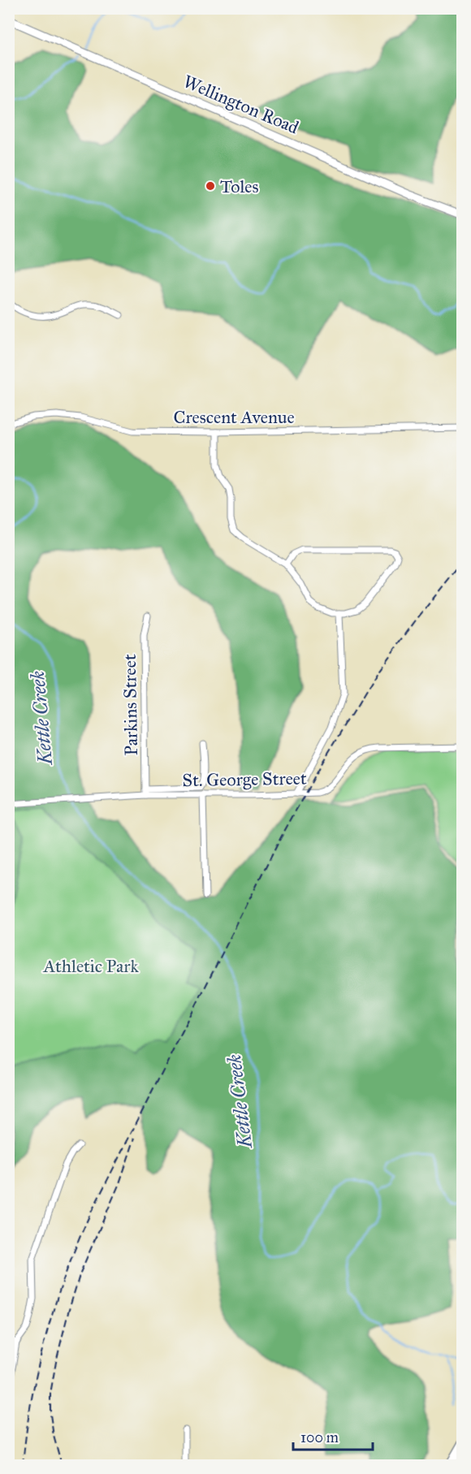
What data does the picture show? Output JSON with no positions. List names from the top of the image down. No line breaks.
{"streets":{"main road":["Wellington Road"],"street":["Crescent Avenue","Parkins Street","St. George Street"]},"crossings":[["Parkins Street","St. George Street"]],"water":["Kettle Creek"],"parks":["Athletic Park"],"places":["Toles"],"scale_bar":"100 m"}
